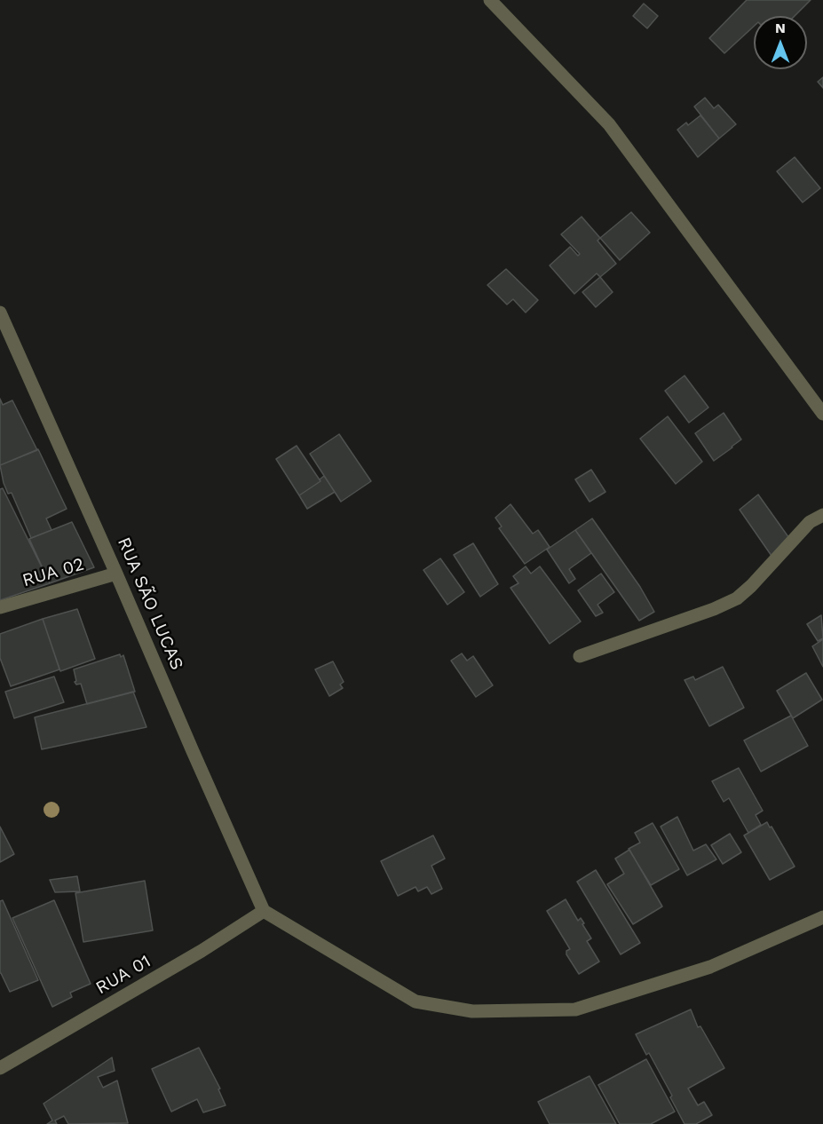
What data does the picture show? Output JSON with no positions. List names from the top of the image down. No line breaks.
{"streets":{"street":["RUA 02","RUA SÃO LUCAS","RUA 01"]},"crossings":[["RUA 02","RUA SÃO LUCAS"],["RUA SÃO LUCAS","RUA 01"]],"north":"top"}
